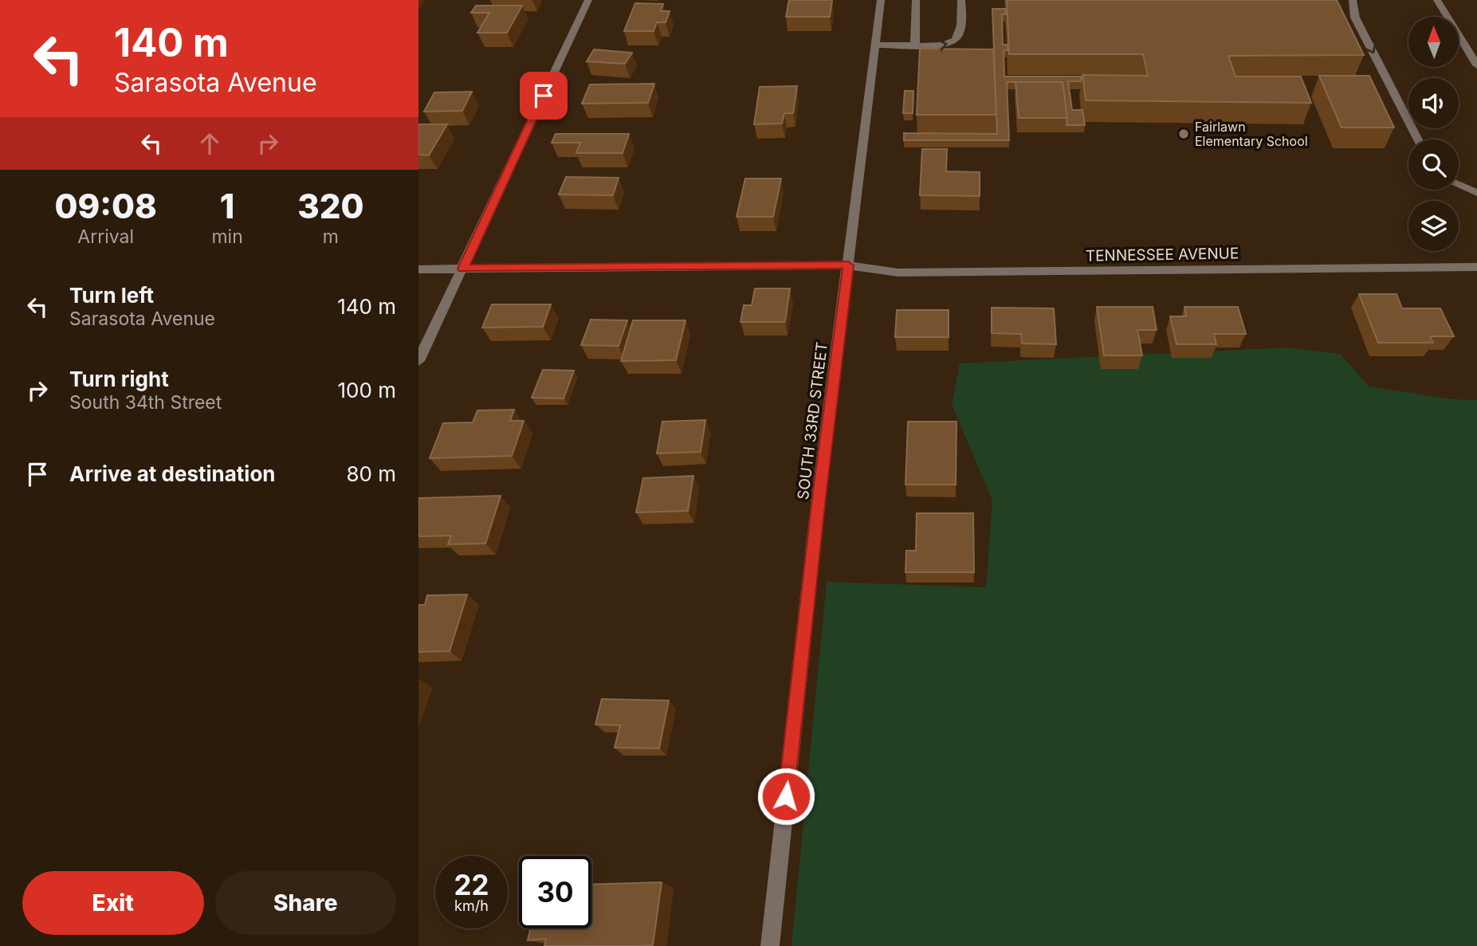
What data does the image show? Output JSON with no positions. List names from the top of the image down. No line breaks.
{"streets":{"street":["TENNESSEE AVENUE","SOUTH 33RD STREET"]},"crossings":[["TENNESSEE AVENUE","SOUTH 33RD STREET"]],"places":["Fairlawn Elementary School"],"north":"top","page":{"turn":["140 m","Sarasota Avenue"],"eta":["09:08","Arrival","1","min","320","m"],"list":[{"name":"Turn left","note":"Sarasota Avenue","value":"140 m"},{"name":"Turn right","note":"South 34th Street","value":"100 m"},{"name":"Arrive at destination","value":"80 m"}],"speed":"22 km/h","limit":"30","buttons":["Exit","Share"]}}
